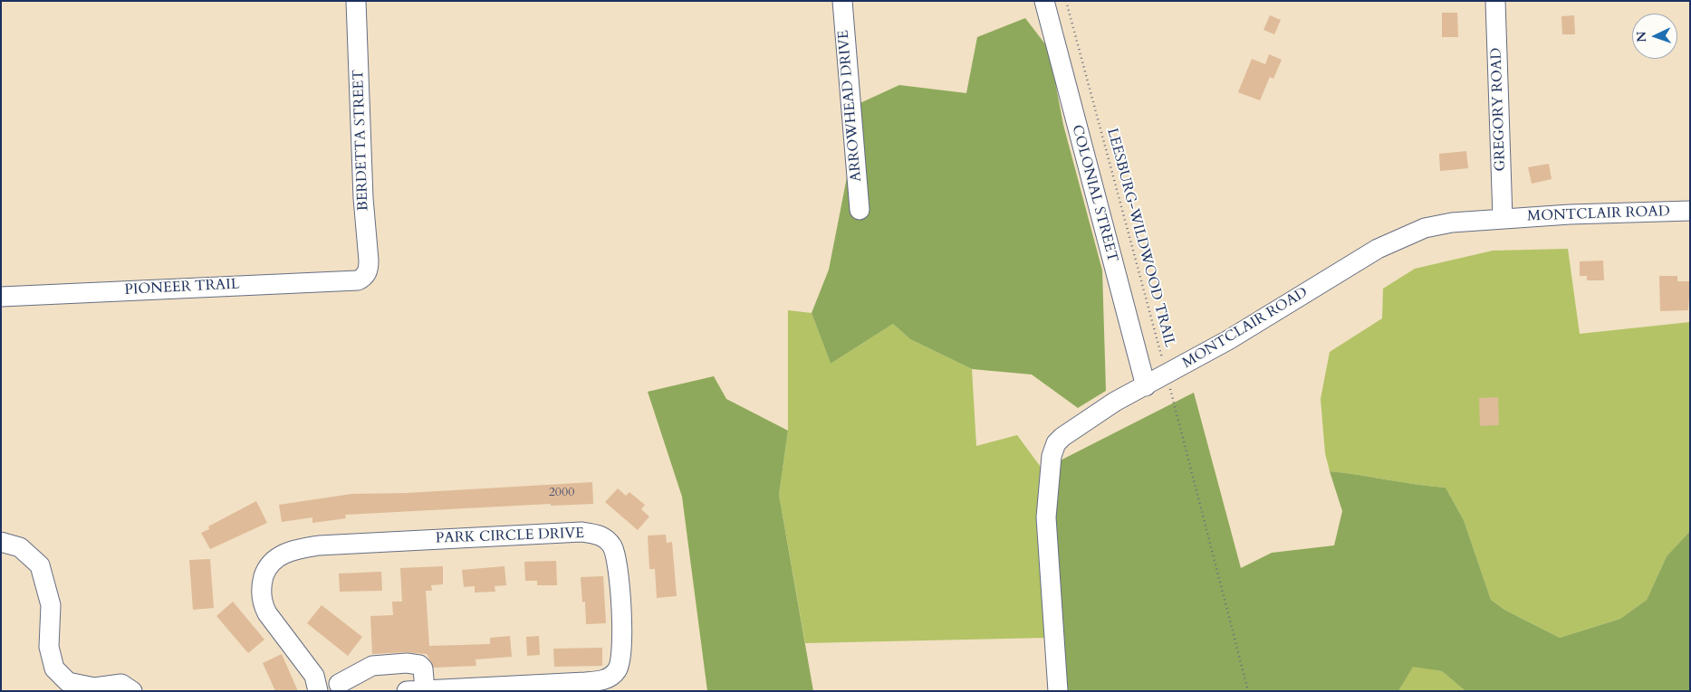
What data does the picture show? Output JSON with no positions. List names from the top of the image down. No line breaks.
{"streets":{"street":["ARROWHEAD DRIVE","GREGORY ROAD","BERDETTA STREET","COLONIAL STREET","MONTCLAIR ROAD","PIONEER TRAIL","PARK CIRCLE DRIVE"],"path":["LEESBURG-WILDWOOD TRAIL"]},"crossings":[["GREGORY ROAD","MONTCLAIR ROAD"],["BERDETTA STREET","PIONEER TRAIL"],["COLONIAL STREET","MONTCLAIR ROAD"],["MONTCLAIR ROAD","LEESBURG-WILDWOOD TRAIL"]],"house_numbers":["2000"],"north":"left"}
